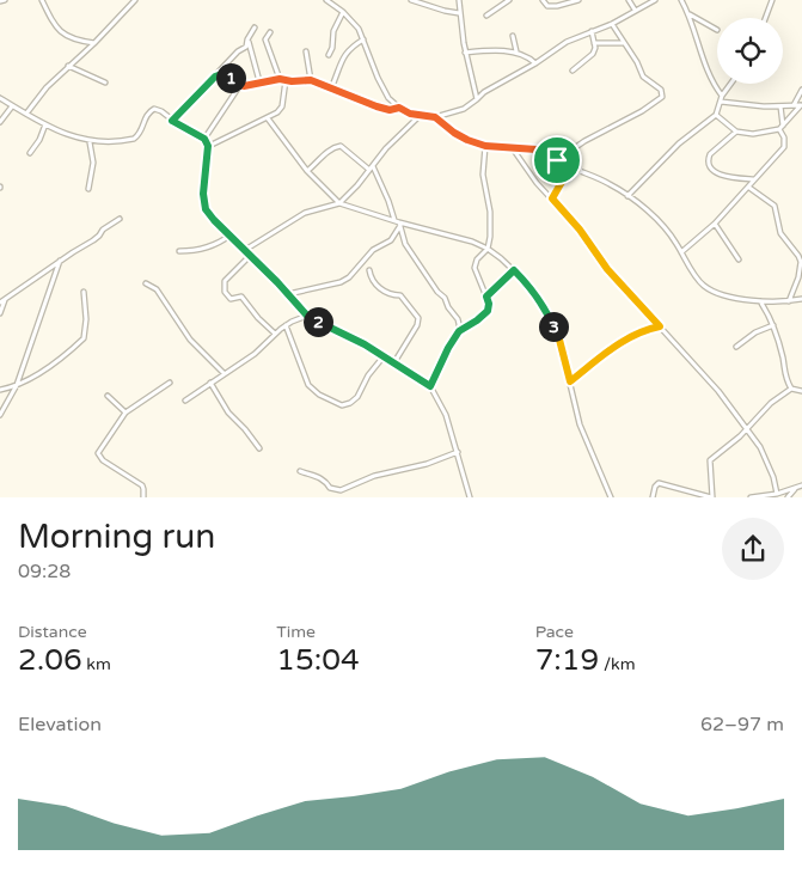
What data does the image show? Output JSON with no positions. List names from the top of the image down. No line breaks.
{"page":{"pins":["1","2","3"],"heading":["Morning run","09:28"],"stats":[["Distance","2.06 km"],["Time","15:04"],["Pace","7:19 /km"]],"chart":["Elevation","62–97 m"]}}
